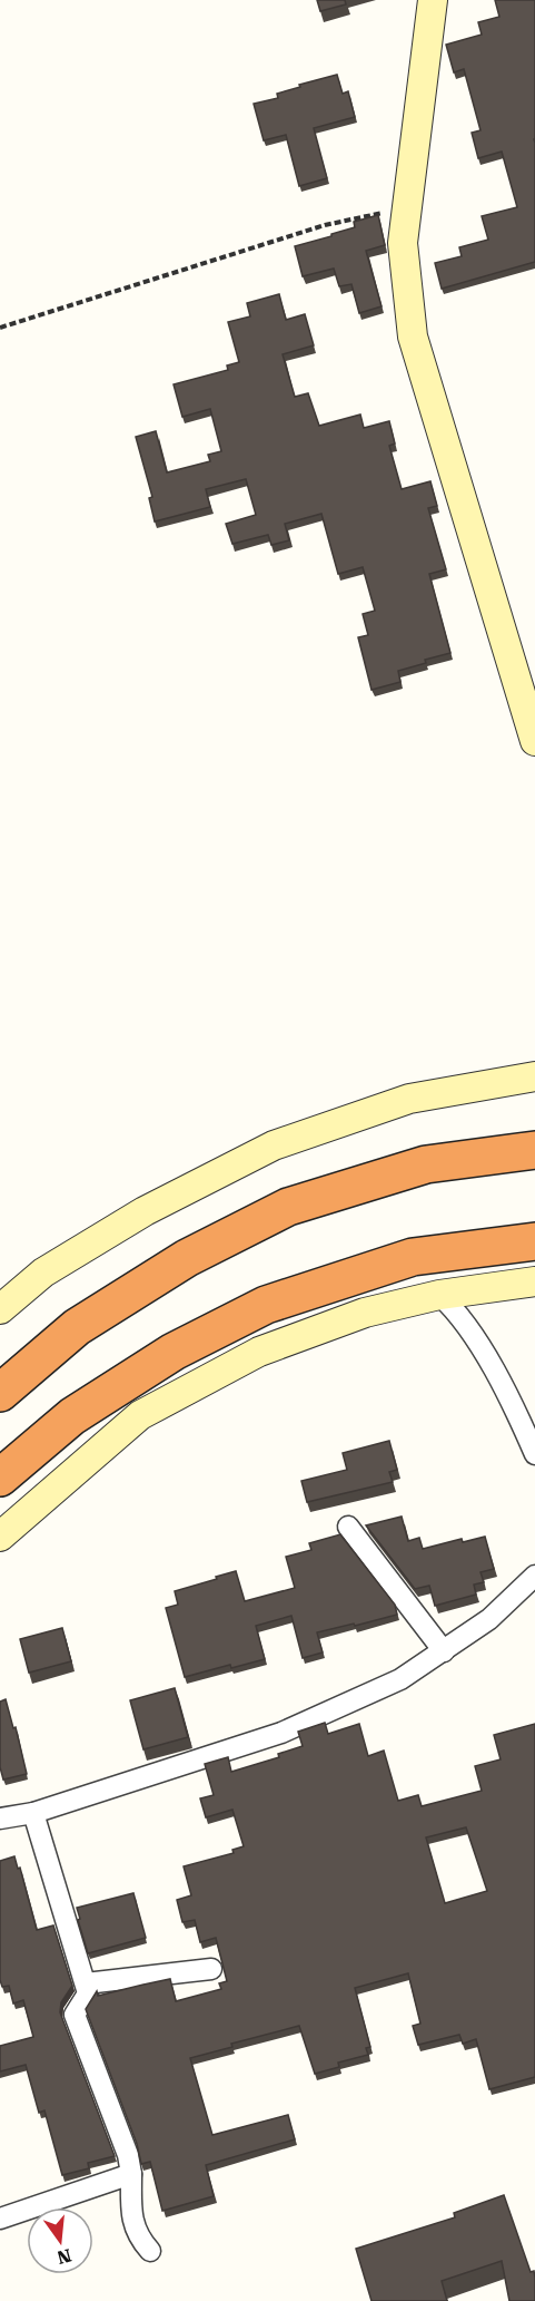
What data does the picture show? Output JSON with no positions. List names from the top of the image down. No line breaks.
{"north":"bottom"}
